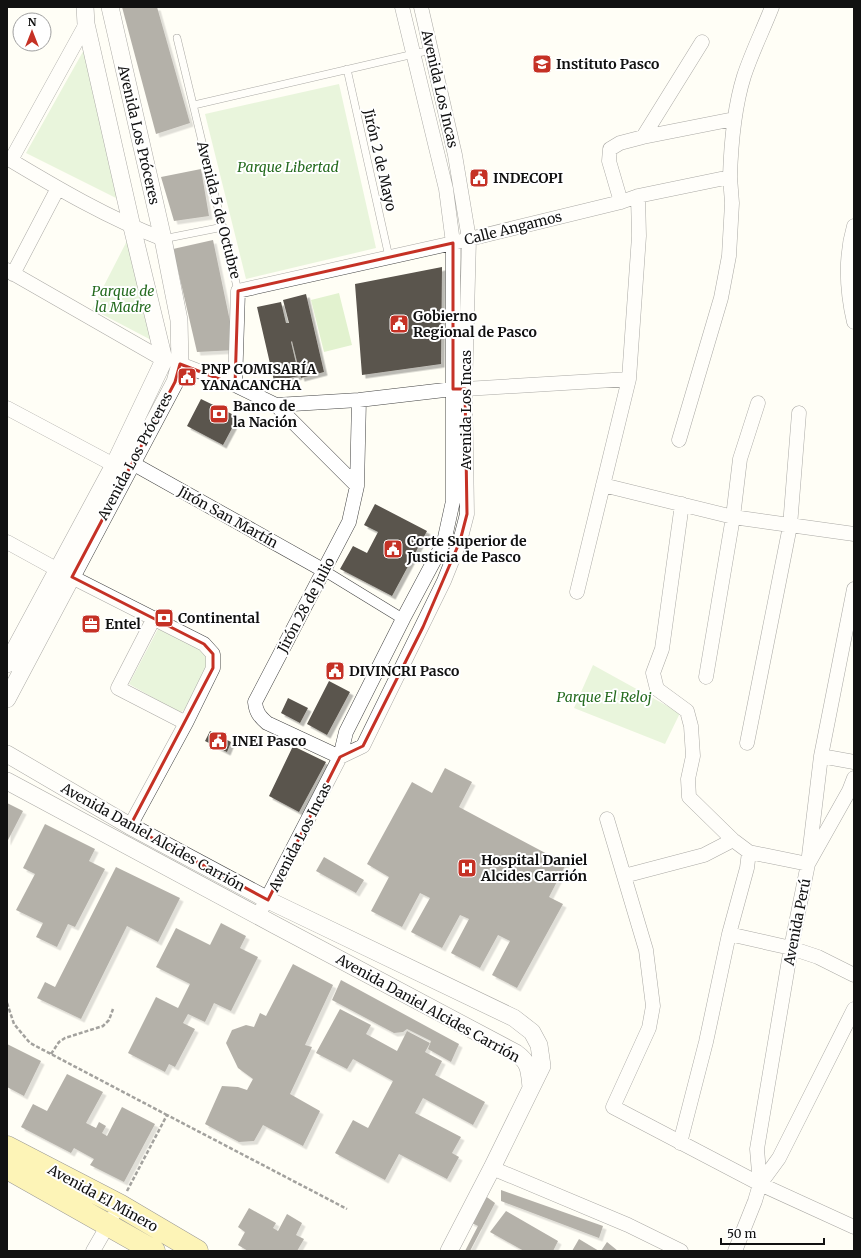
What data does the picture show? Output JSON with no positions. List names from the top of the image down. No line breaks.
{"streets":{"main road":["Avenida El Minero"],"street":["Avenida Los Incas","Avenida Los Próceres","Avenida 5 de Octubre","Calle Angamos","Jirón San Martín","Jirón 28 de Julio","Avenida Daniel Alcides Carrión","Avenida Perú"],"lane":["Jirón 2 de Mayo"]},"crossings":[["Avenida Los Incas","Calle Angamos"],["Avenida Los Incas","Jirón 28 de Julio"],["Avenida Los Incas","Avenida Daniel Alcides Carrión"],["Avenida Los Próceres","Jirón San Martín"],["Jirón 2 de Mayo","Calle Angamos"],["Avenida 5 de Octubre","Calle Angamos"],["Jirón San Martín","Jirón 28 de Julio"]],"parks":["Parque Libertad","Parque de la Madre","Parque El Reloj"],"places":{"school or university":["Instituto Pasco"],"public building":["INDECOPI","Gobierno Regional de Pasco","PNP COMISARÍA YANACANCHA","Corte Superior de Justicia de Pasco","DIVINCRI Pasco","INEI Pasco"],"bank":["Banco de la Nación","Continental"],"office":["Entel"],"hospital":["Hospital Daniel Alcides Carrión"]},"scale_bar":"50 m","north":"top"}
